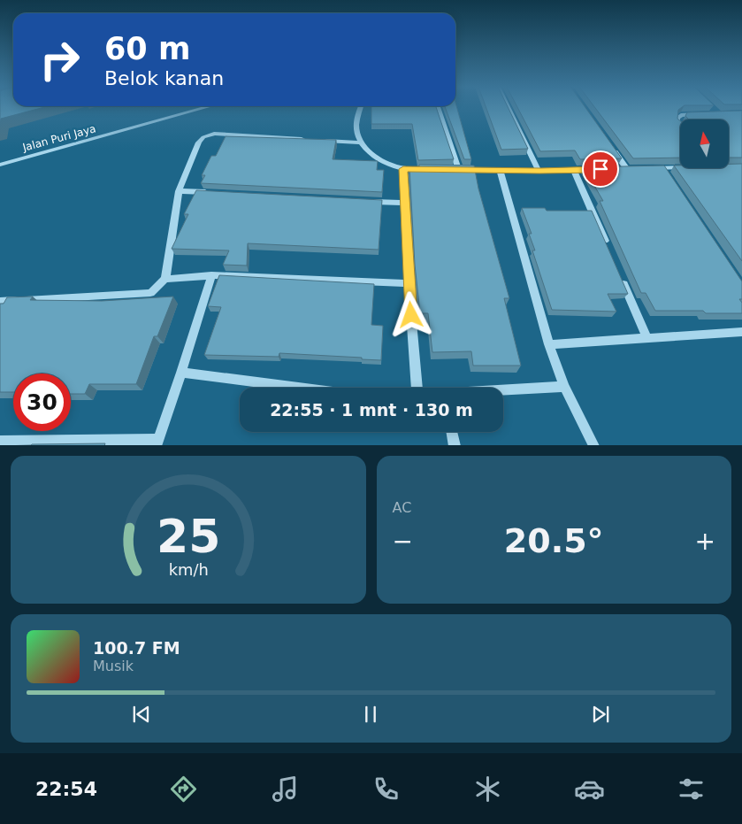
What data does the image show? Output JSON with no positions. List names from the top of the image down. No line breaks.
{"streets":{"street":["Jalan Puri Jaya"]},"north":"top","page":{"turn":["60 m","Belok kanan"],"limit":"30","trip":"22:55 · 1 mnt · 130 m","tile":"AC","heat":["−","20.5°","+"],"song":["100.7 FM","Musik"],"tabs":"22:54","gauge":["25","km/h"]}}
